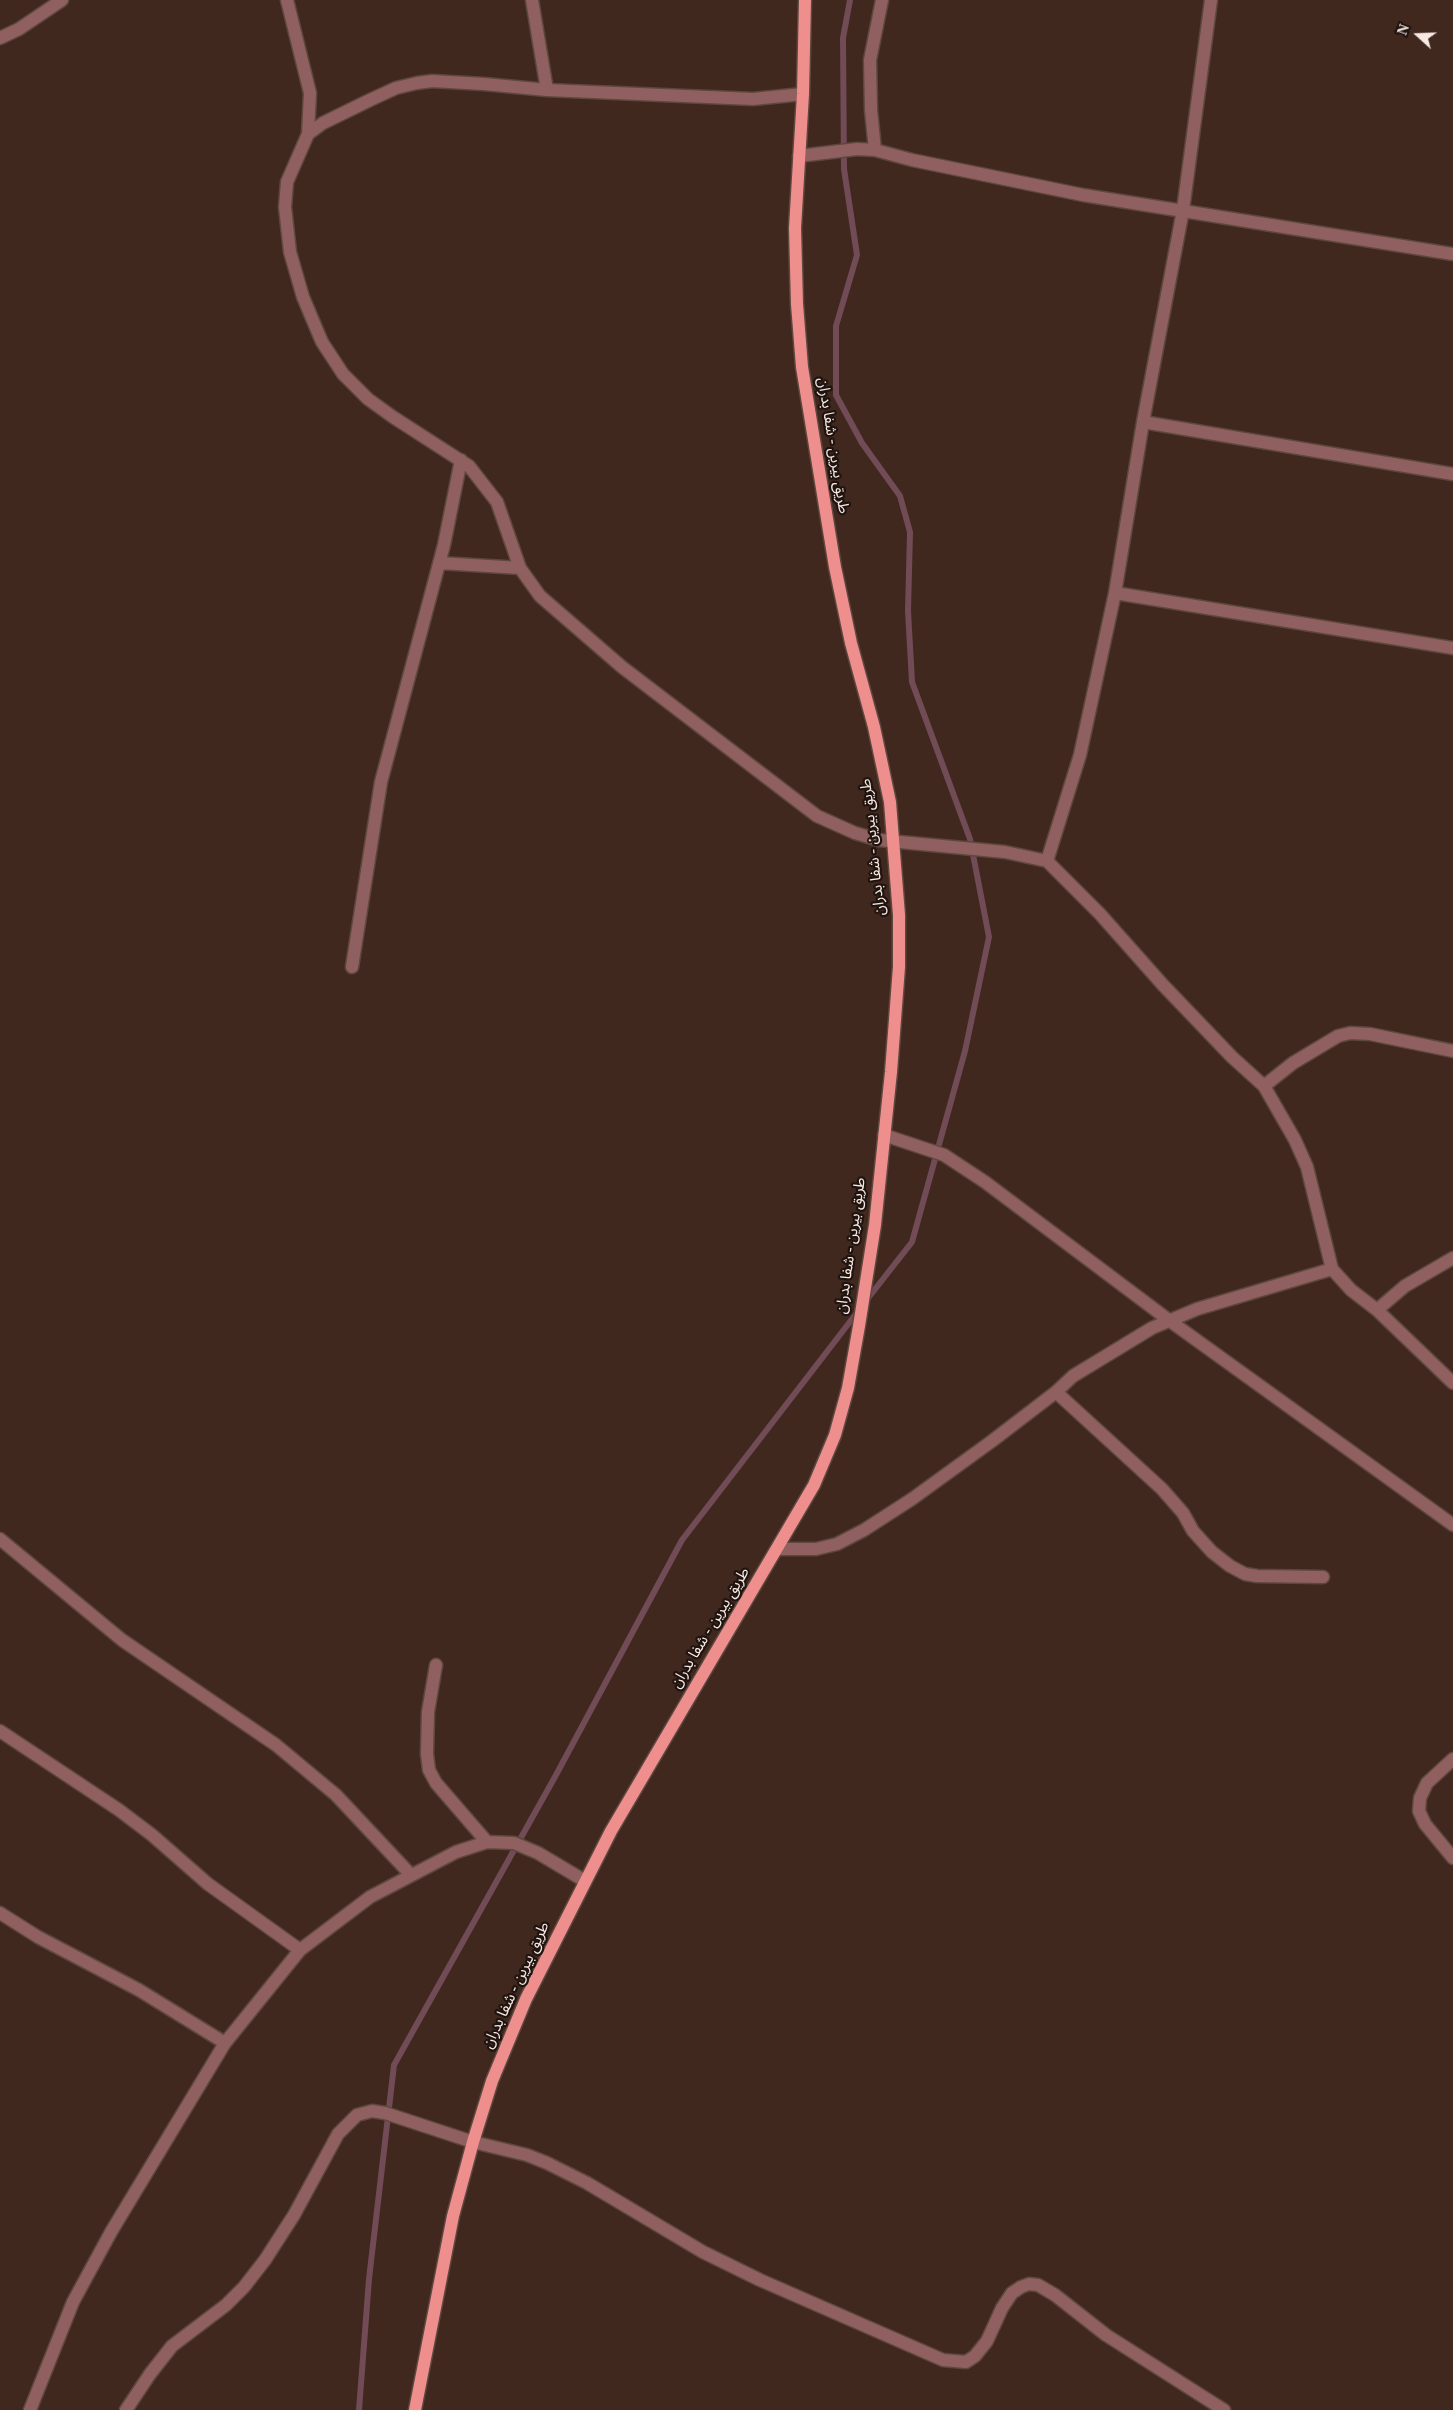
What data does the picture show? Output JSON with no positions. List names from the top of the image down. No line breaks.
{"streets":{"main road":["طريق بيرين - شفا بدران"]},"north":"left"}
